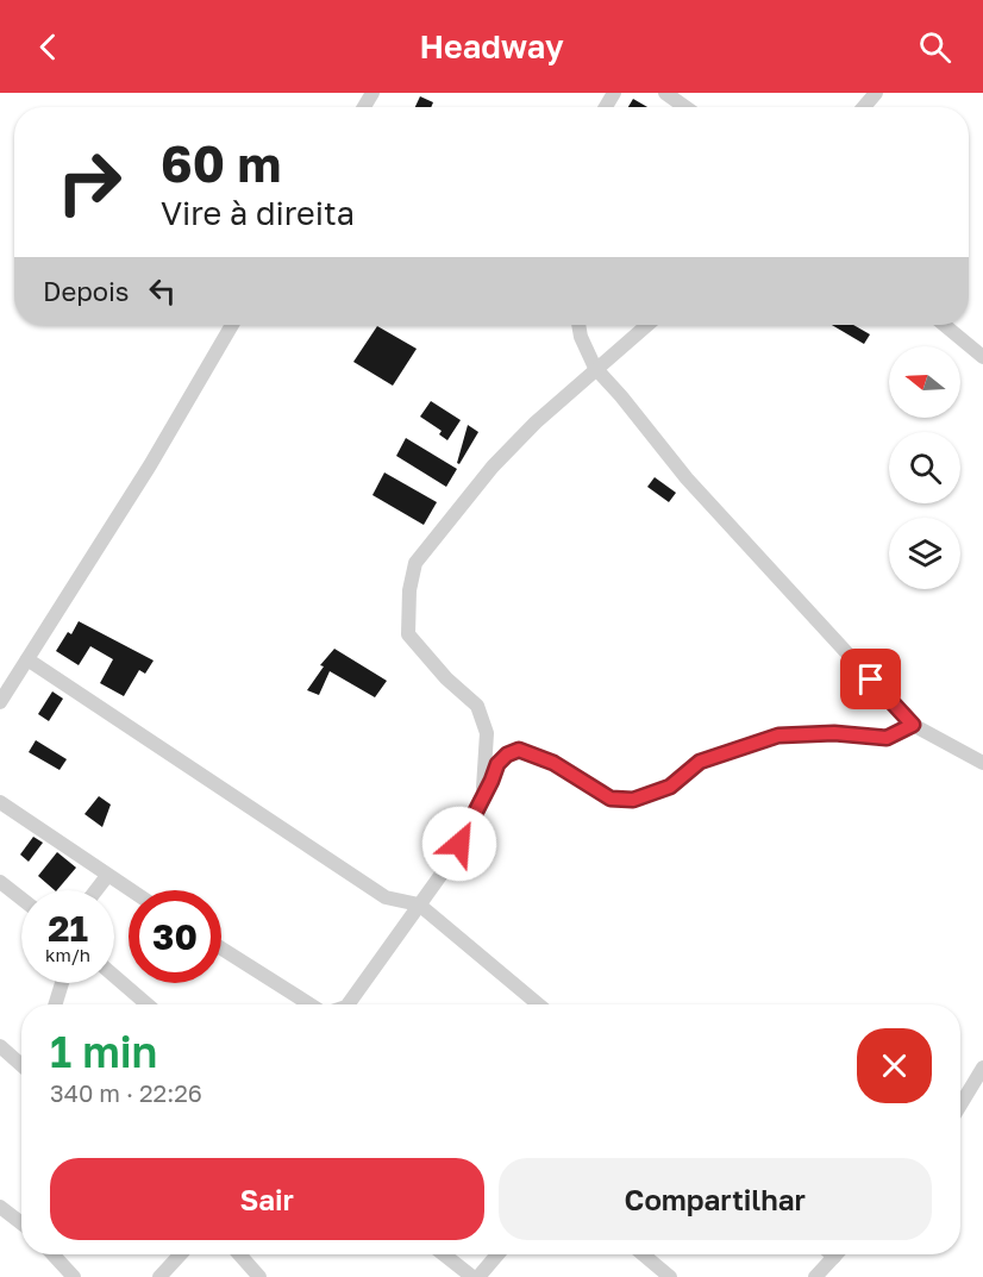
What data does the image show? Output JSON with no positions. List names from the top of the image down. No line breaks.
{"north":"left","page":{"header":"Headway","turn":["60 m","Vire à direita"],"then":"Depois","speed":"21 km/h","limit":"30","heading":["1 min","340 m · 22:26"],"buttons":["Sair","Compartilhar"]}}
